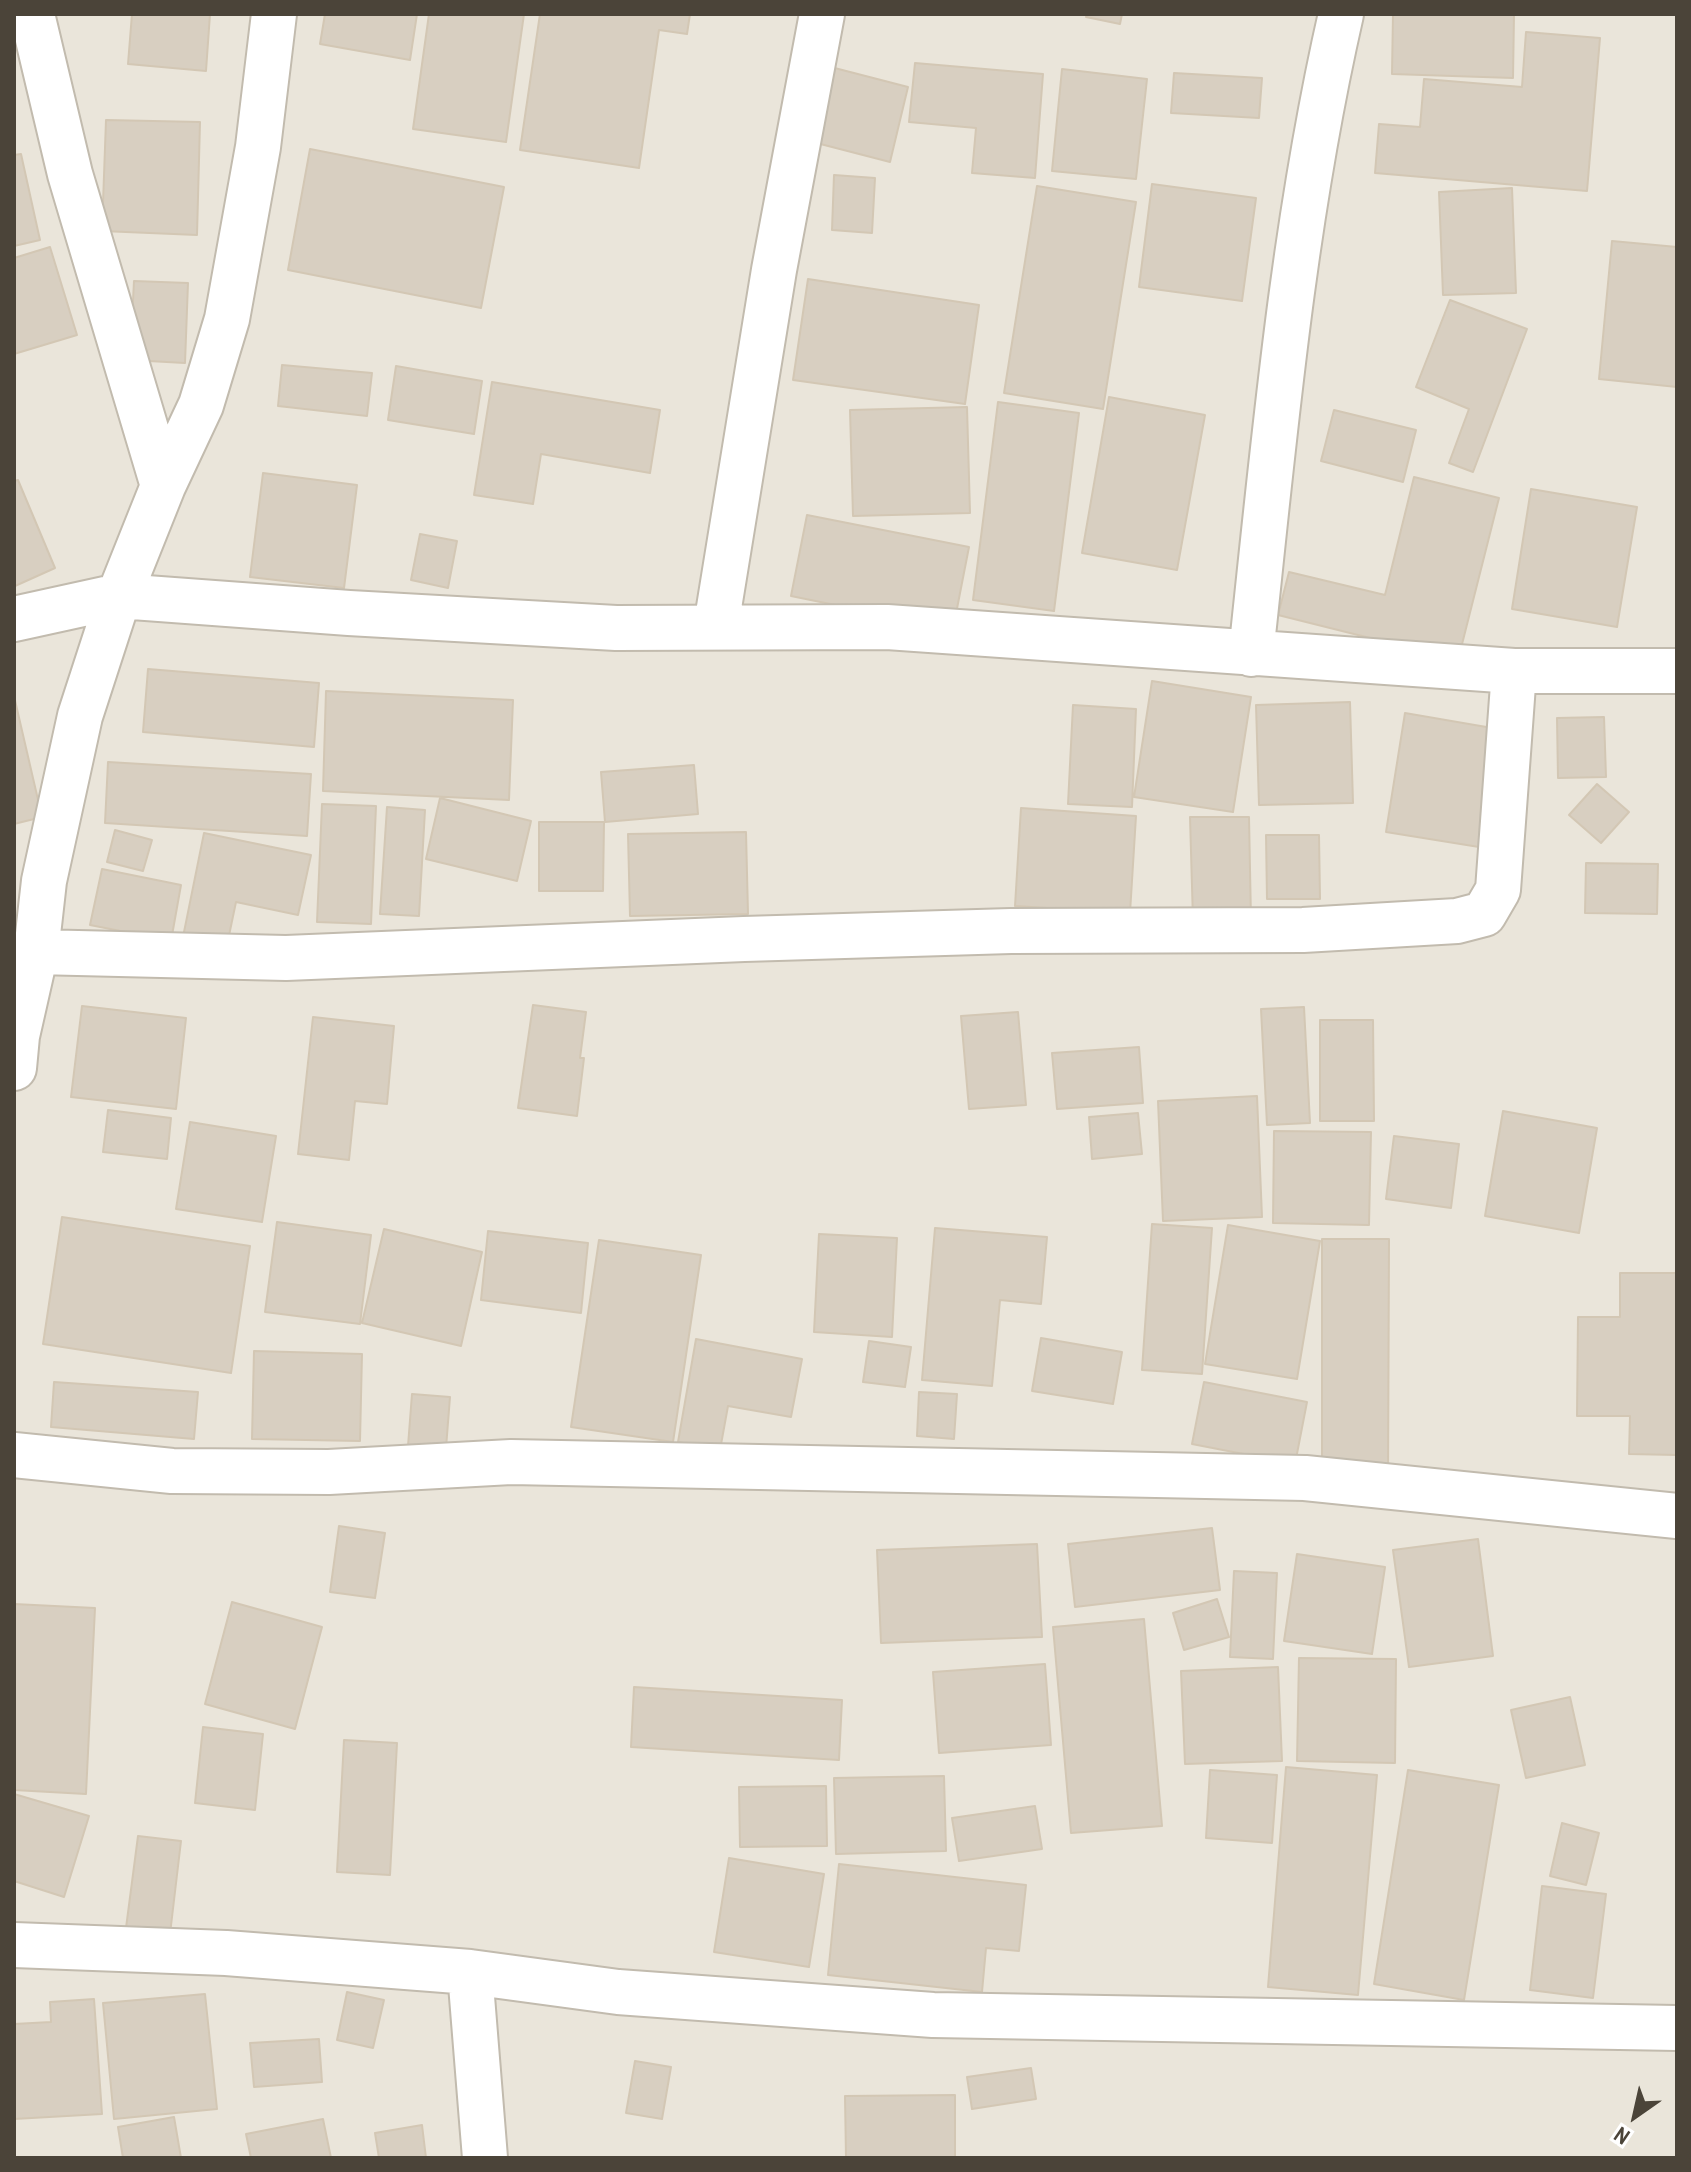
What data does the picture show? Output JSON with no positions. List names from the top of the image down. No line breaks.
{"north":"bottom left"}
